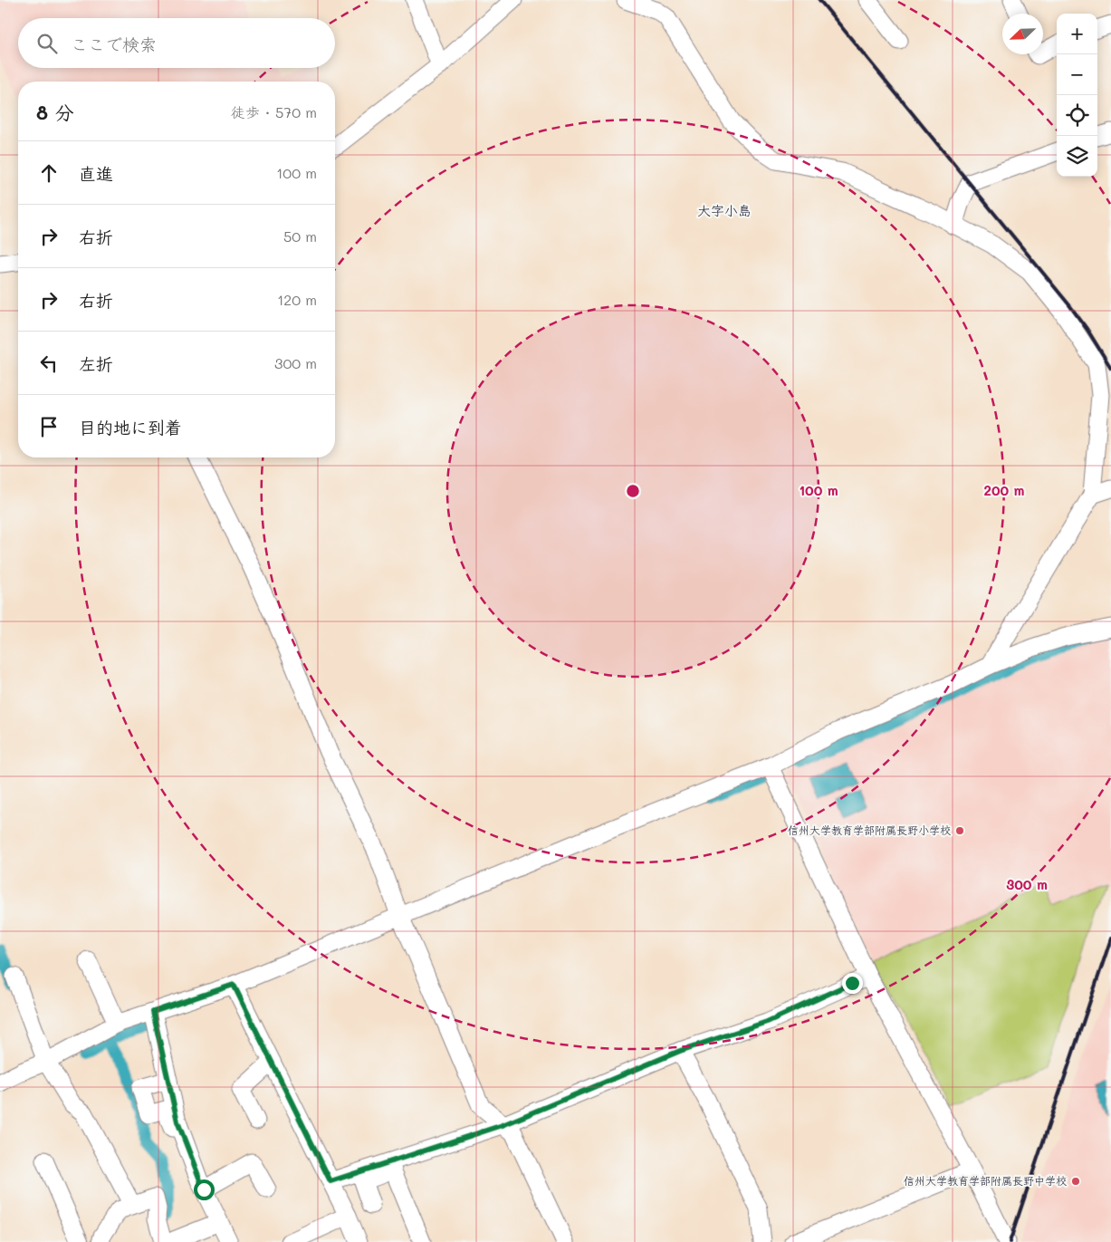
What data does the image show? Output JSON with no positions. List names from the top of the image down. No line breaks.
{"districts":["大字小島"],"places":["信州大学教育学部附属長野小学校","信州大学教育学部附属長野中学校"],"north":"bottom left","page":{"map_buttons":["+","−"],"search":"ここで検索","heading":["8 分","徒歩 · 570 m"],"list":[["直進","100 m"],["右折","50 m"],["右折","120 m"],["左折","300 m"],"目的地に到着"]},"rings":["100 m","200 m","300 m"]}
